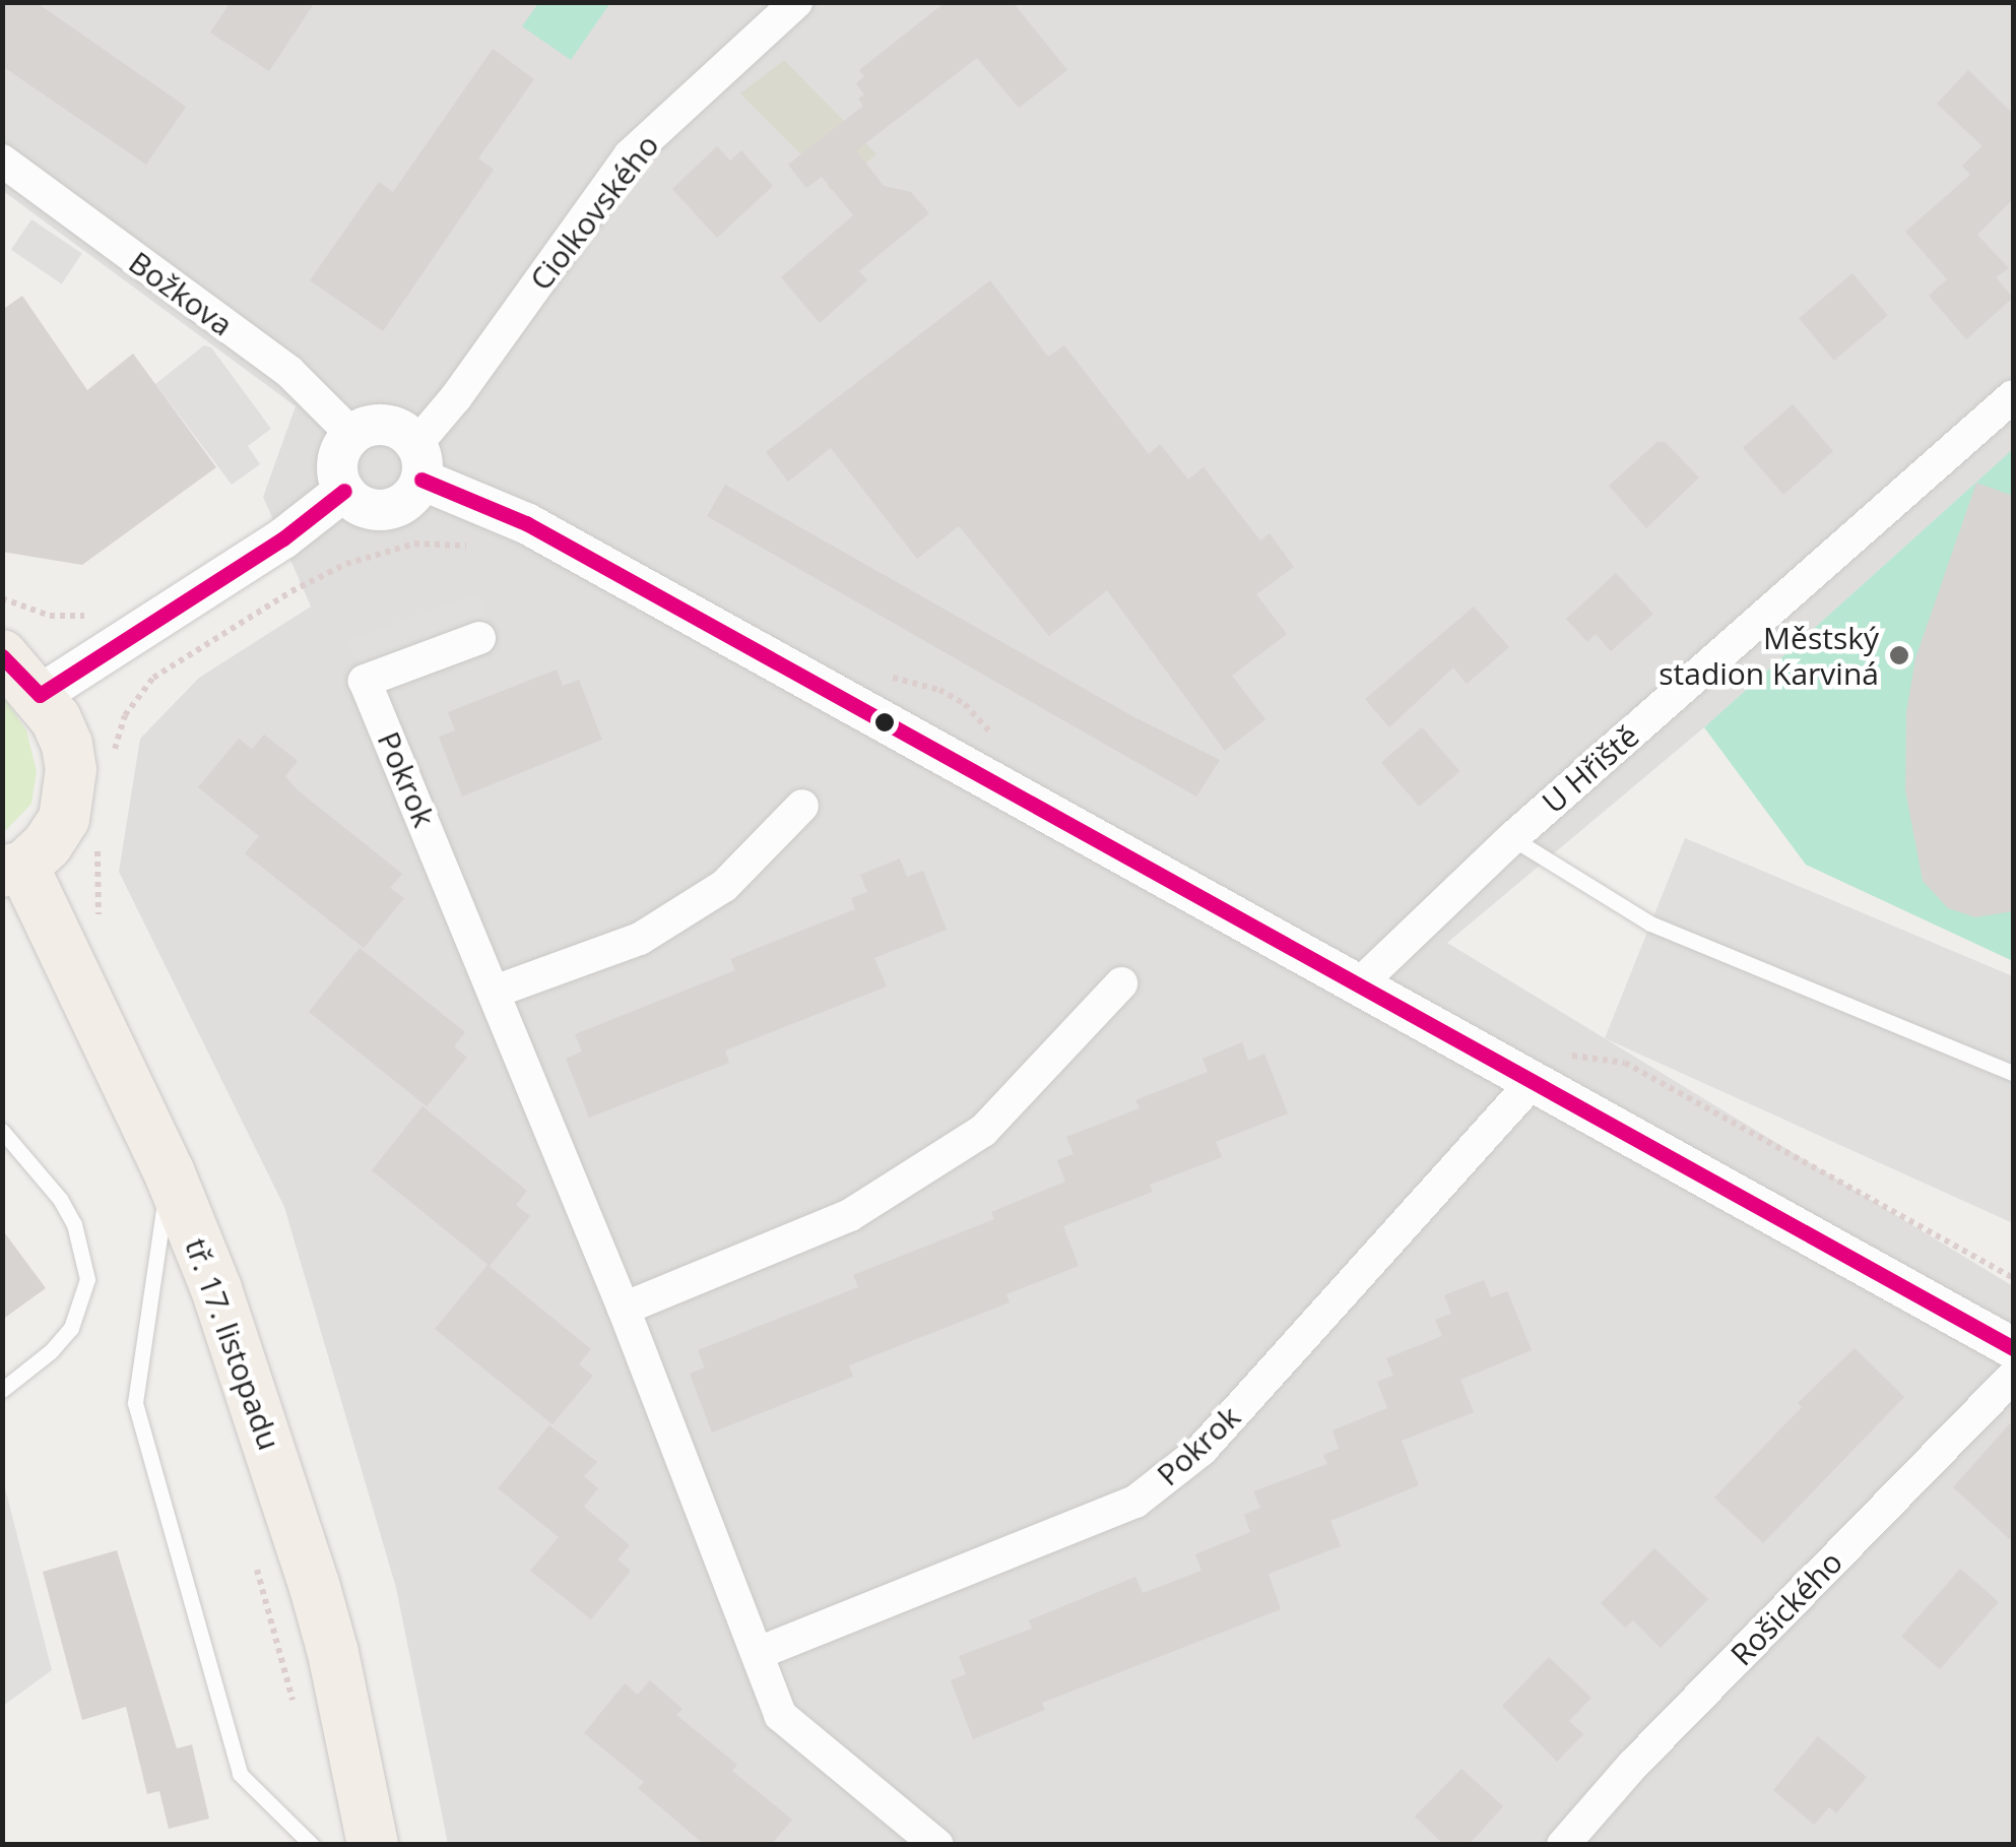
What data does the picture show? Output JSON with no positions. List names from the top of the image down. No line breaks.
{"streets":{"main road":["tř. 17. listopadu"],"street":["Ciolkovského","Božkova","U Hřiště","Pokrok","Rošického"]},"crossings":[["Ciolkovského","Božkova"]],"places":["Městský stadion Karviná"]}
